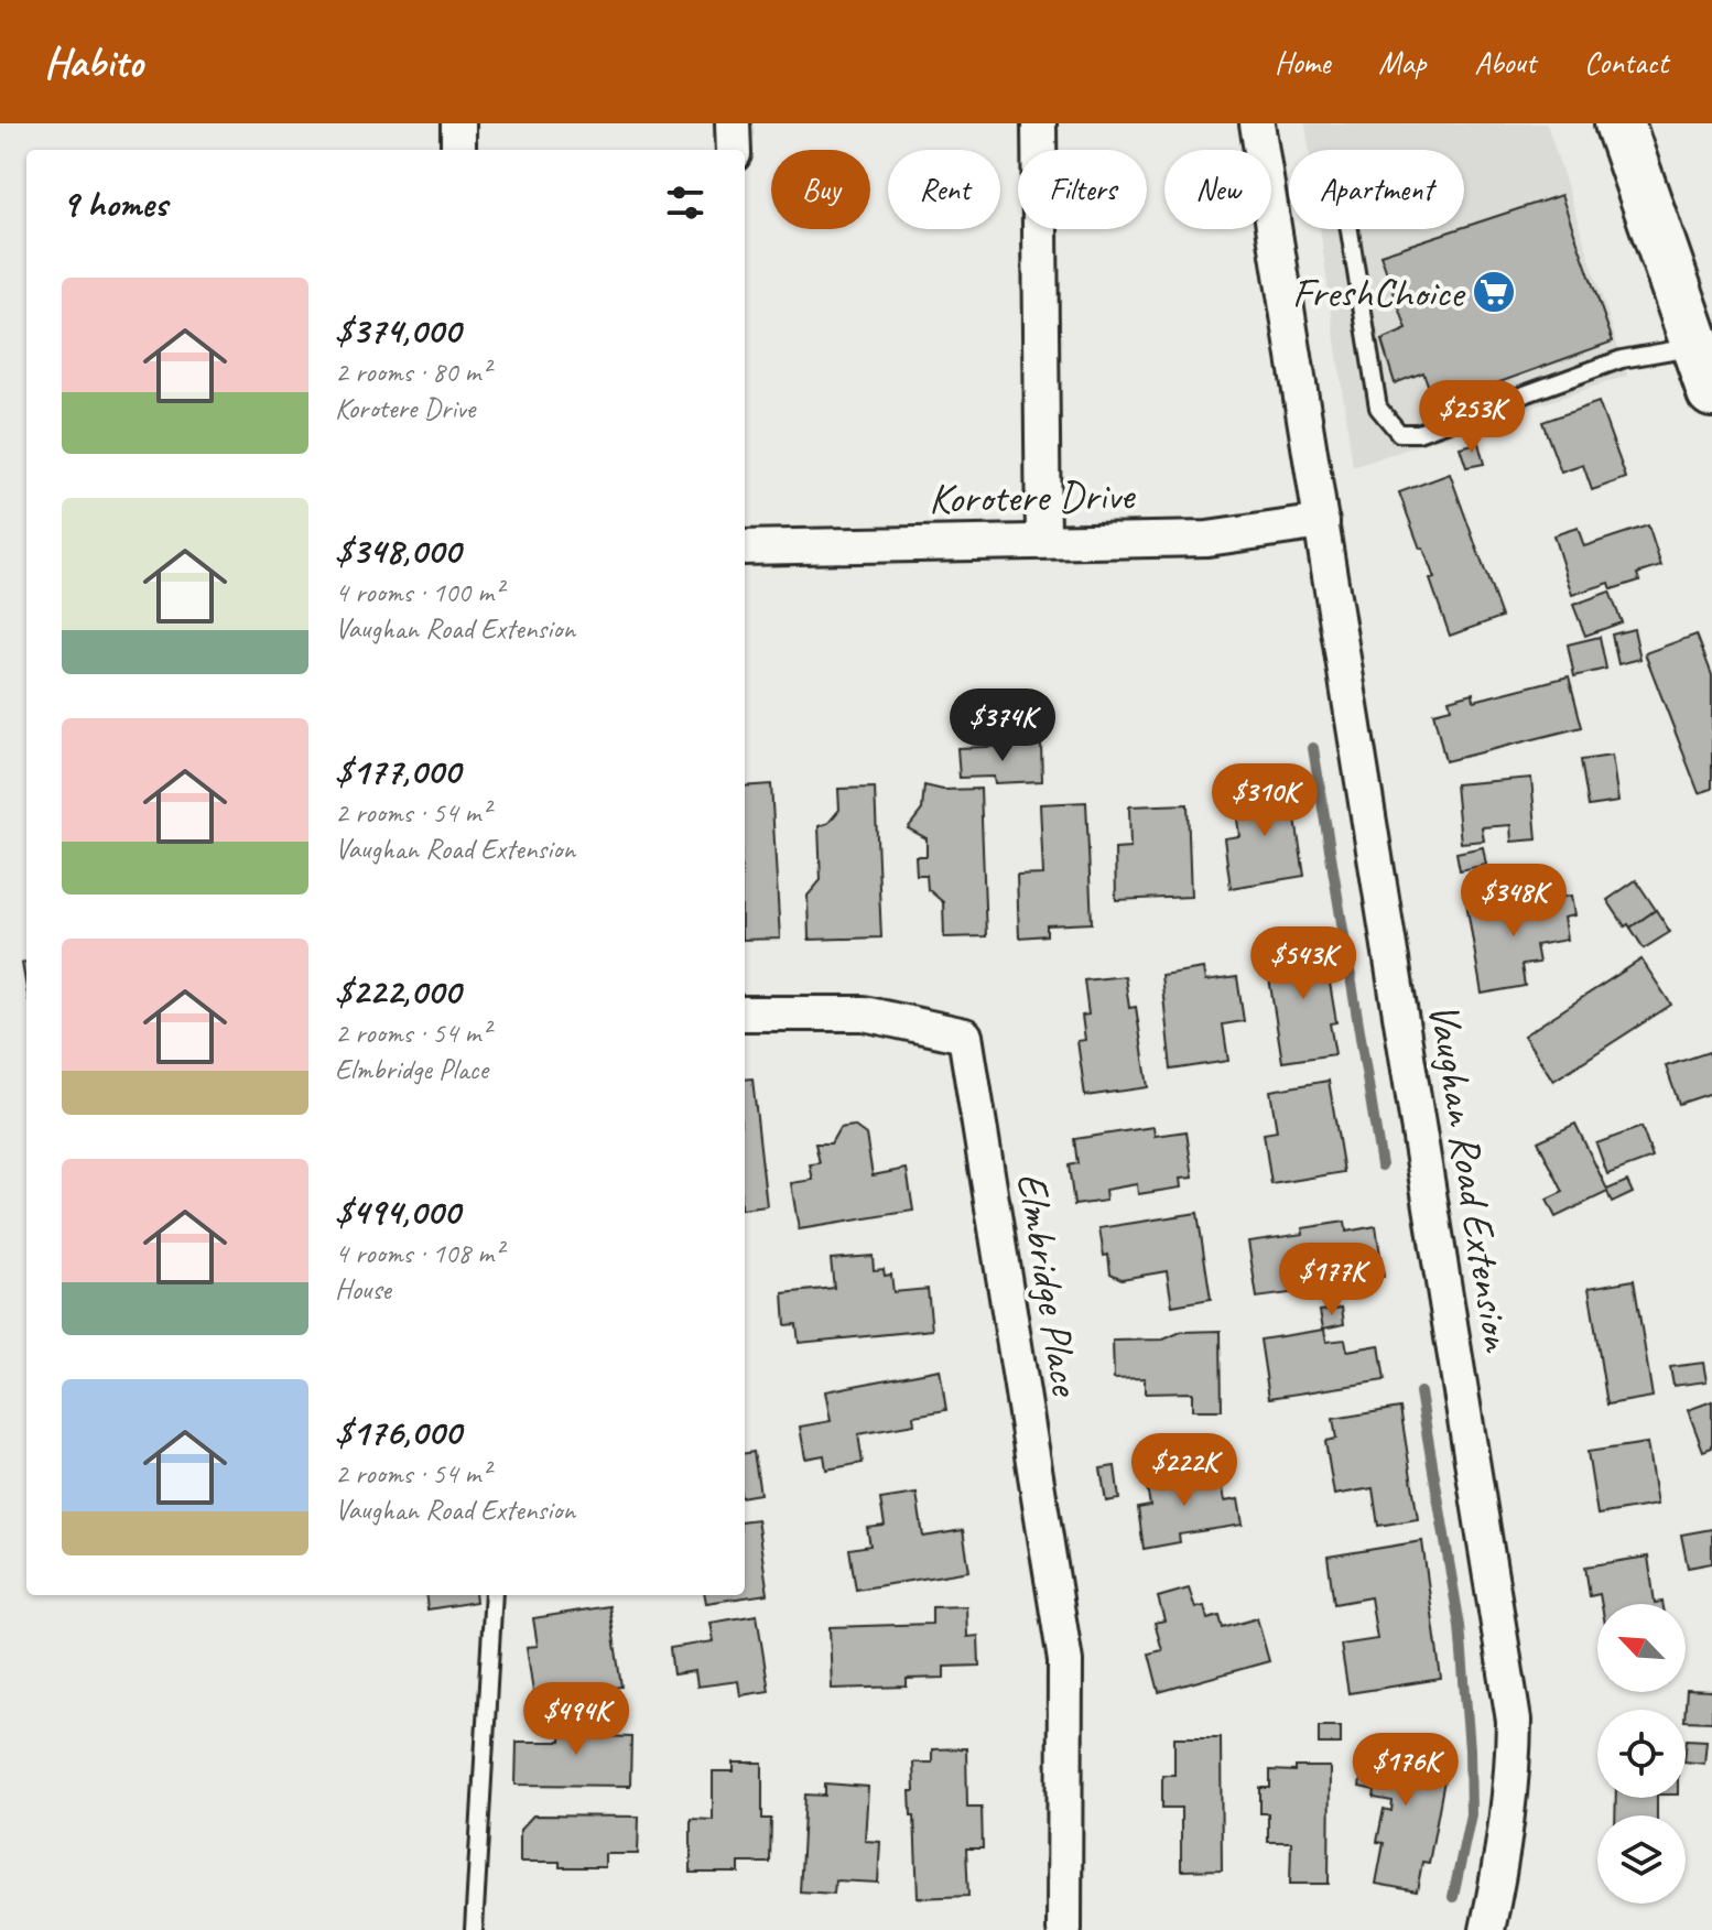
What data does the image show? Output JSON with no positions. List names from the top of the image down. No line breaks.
{"streets":{"street":["Korotere Drive","Vaughan Road Extension","Elmbridge Place"]},"crossings":[["Korotere Drive","Vaughan Road Extension"]],"places":{"supermarket":["FreshChoice"]},"north":"top left","page":{"header":"Habito","nav":["Home","Map","About","Contact"],"chip":["Buy","Rent","Filters","New","Apartment"],"heading":"9 homes","list":[{"name":"$374,000","note":"2 rooms · 80 m² · Korotere Drive"},{"name":"$348,000","note":"4 rooms · 100 m² · Vaughan Road Extension"},{"name":"$177,000","note":"2 rooms · 54 m² · Vaughan Road Extension"},{"name":"$222,000","note":"2 rooms · 54 m² · Elmbridge Place"},{"name":"$494,000","note":"4 rooms · 108 m² · House"},{"name":"$176,000","note":"2 rooms · 54 m² · Vaughan Road Extension"}],"price":["$253K","$374K","$310K","$348K","$543K","$177K","$222K","$494K","$176K"]}}
